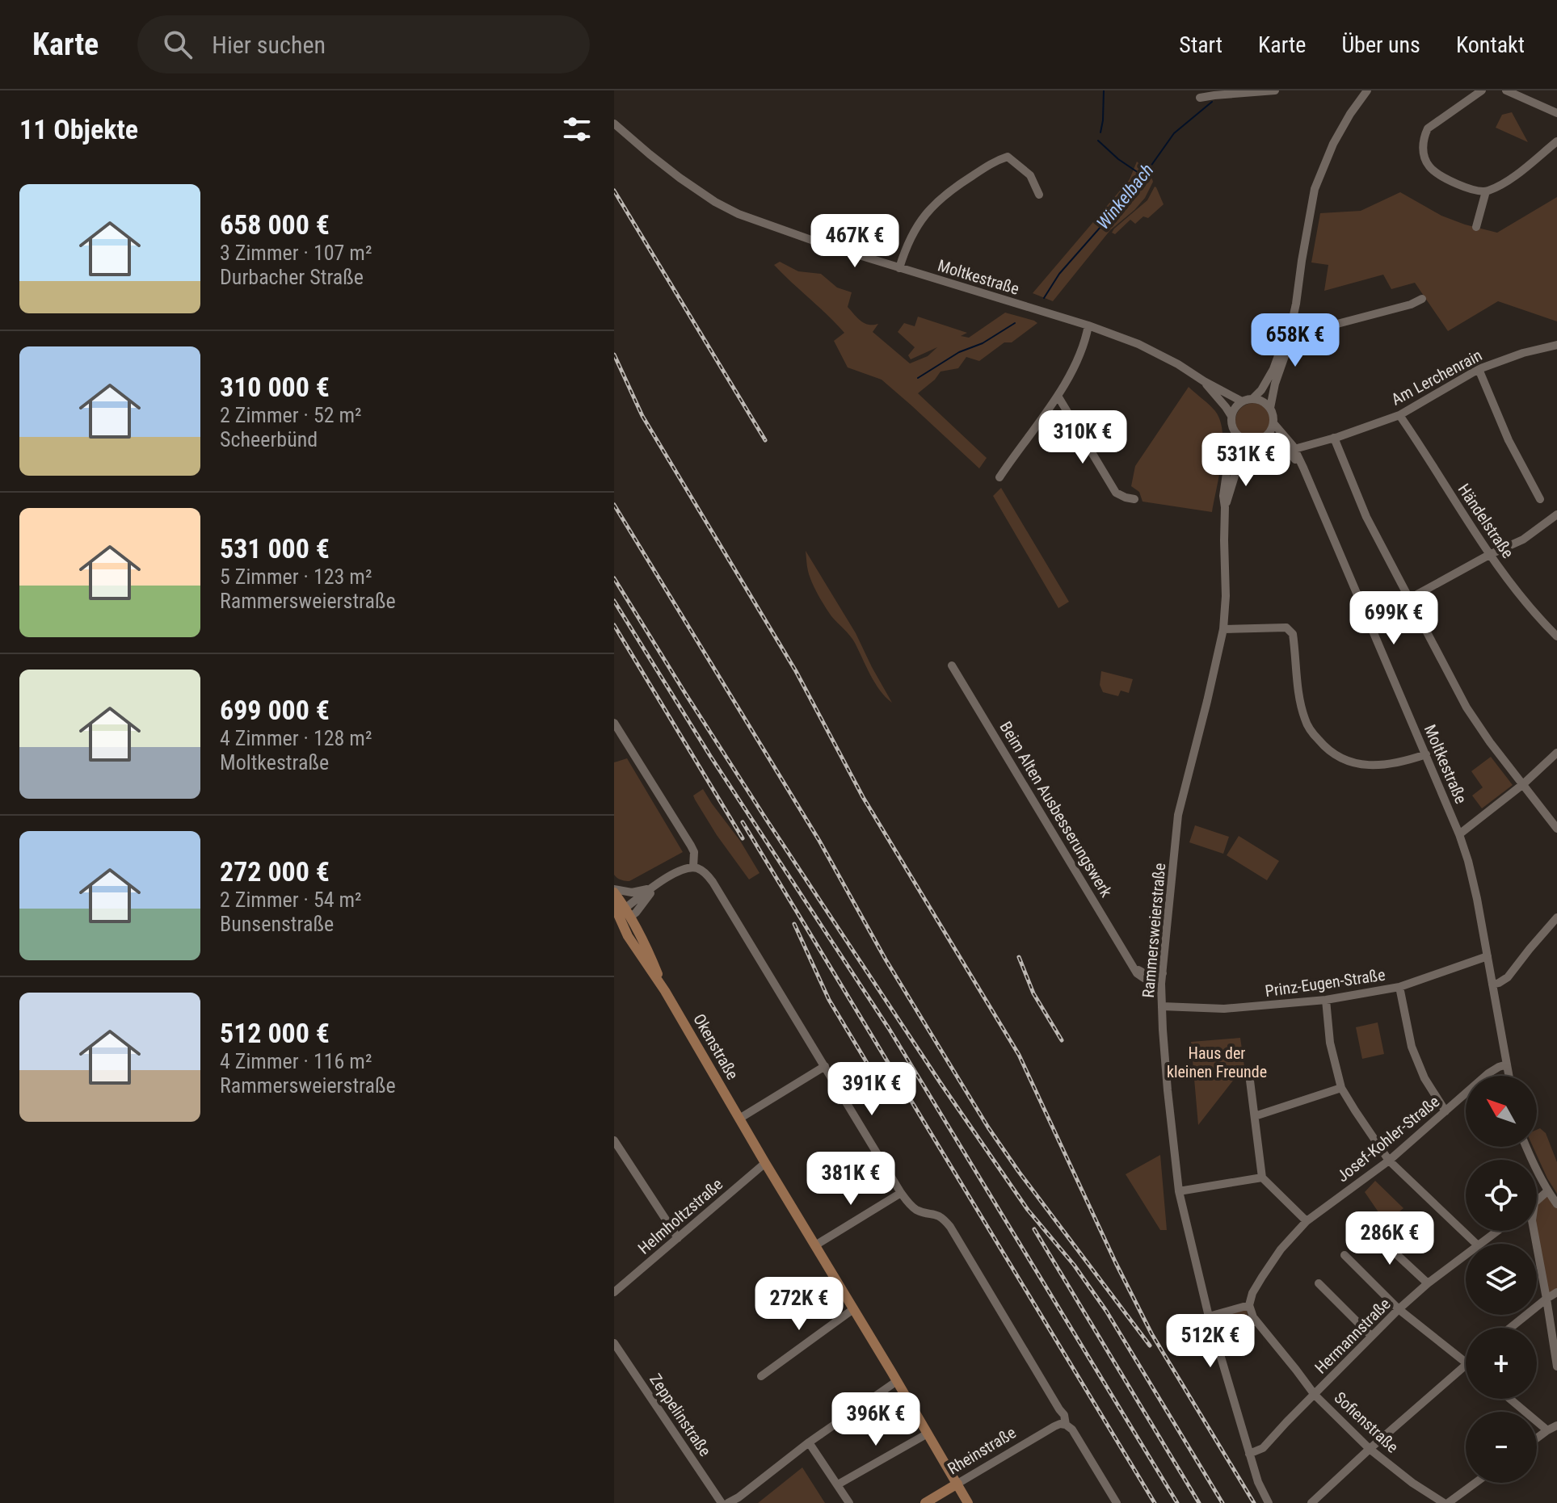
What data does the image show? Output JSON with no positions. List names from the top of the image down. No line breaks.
{"streets":{"main road":["Okenstraße","Rheinstraße"],"street":["Moltkestraße","Am Lerchenrain","Händelstraße","Beim Alten Ausbesserungswerk","Rammersweierstraße","Prinz-Eugen-Straße","Josef-Kohler-Straße","Helmholtzstraße","Hermannstraße","Zeppelinstraße","Sofienstraße"]},"crossings":[["Moltkestraße","Am Lerchenrain"],["Moltkestraße","Rammersweierstraße"],["Moltkestraße","Prinz-Eugen-Straße"],["Moltkestraße","Josef-Kohler-Straße"],["Am Lerchenrain","Händelstraße"],["Beim Alten Ausbesserungswerk","Rammersweierstraße"],["Rammersweierstraße","Prinz-Eugen-Straße"],["Rammersweierstraße","Hermannstraße"],["Okenstraße","Helmholtzstraße"],["Okenstraße","Rheinstraße"],["Josef-Kohler-Straße","Sofienstraße"],["Hermannstraße","Sofienstraße"]],"water":["Winkelbach"],"parks":["Haus der kleinen Freunde"],"north":"top left","page":{"header":"Karte","search":"Hier suchen","nav":["Start","Karte","Über uns","Kontakt"],"heading":"11 Objekte","list":[{"name":"658 000 €","note":"3 Zimmer · 107 m² · Durbacher Straße"},{"name":"310 000 €","note":"2 Zimmer · 52 m² · Scheerbünd"},{"name":"531 000 €","note":"5 Zimmer · 123 m² · Rammersweierstraße"},{"name":"699 000 €","note":"4 Zimmer · 128 m² · Moltkestraße"},{"name":"272 000 €","note":"2 Zimmer · 54 m² · Bunsenstraße"},{"name":"512 000 €","note":"4 Zimmer · 116 m² · Rammersweierstraße"}],"price":["467K €","658K €","310K €","531K €","699K €","391K €","381K €","286K €","272K €","512K €","396K €"],"map_buttons":["+","−"]}}
